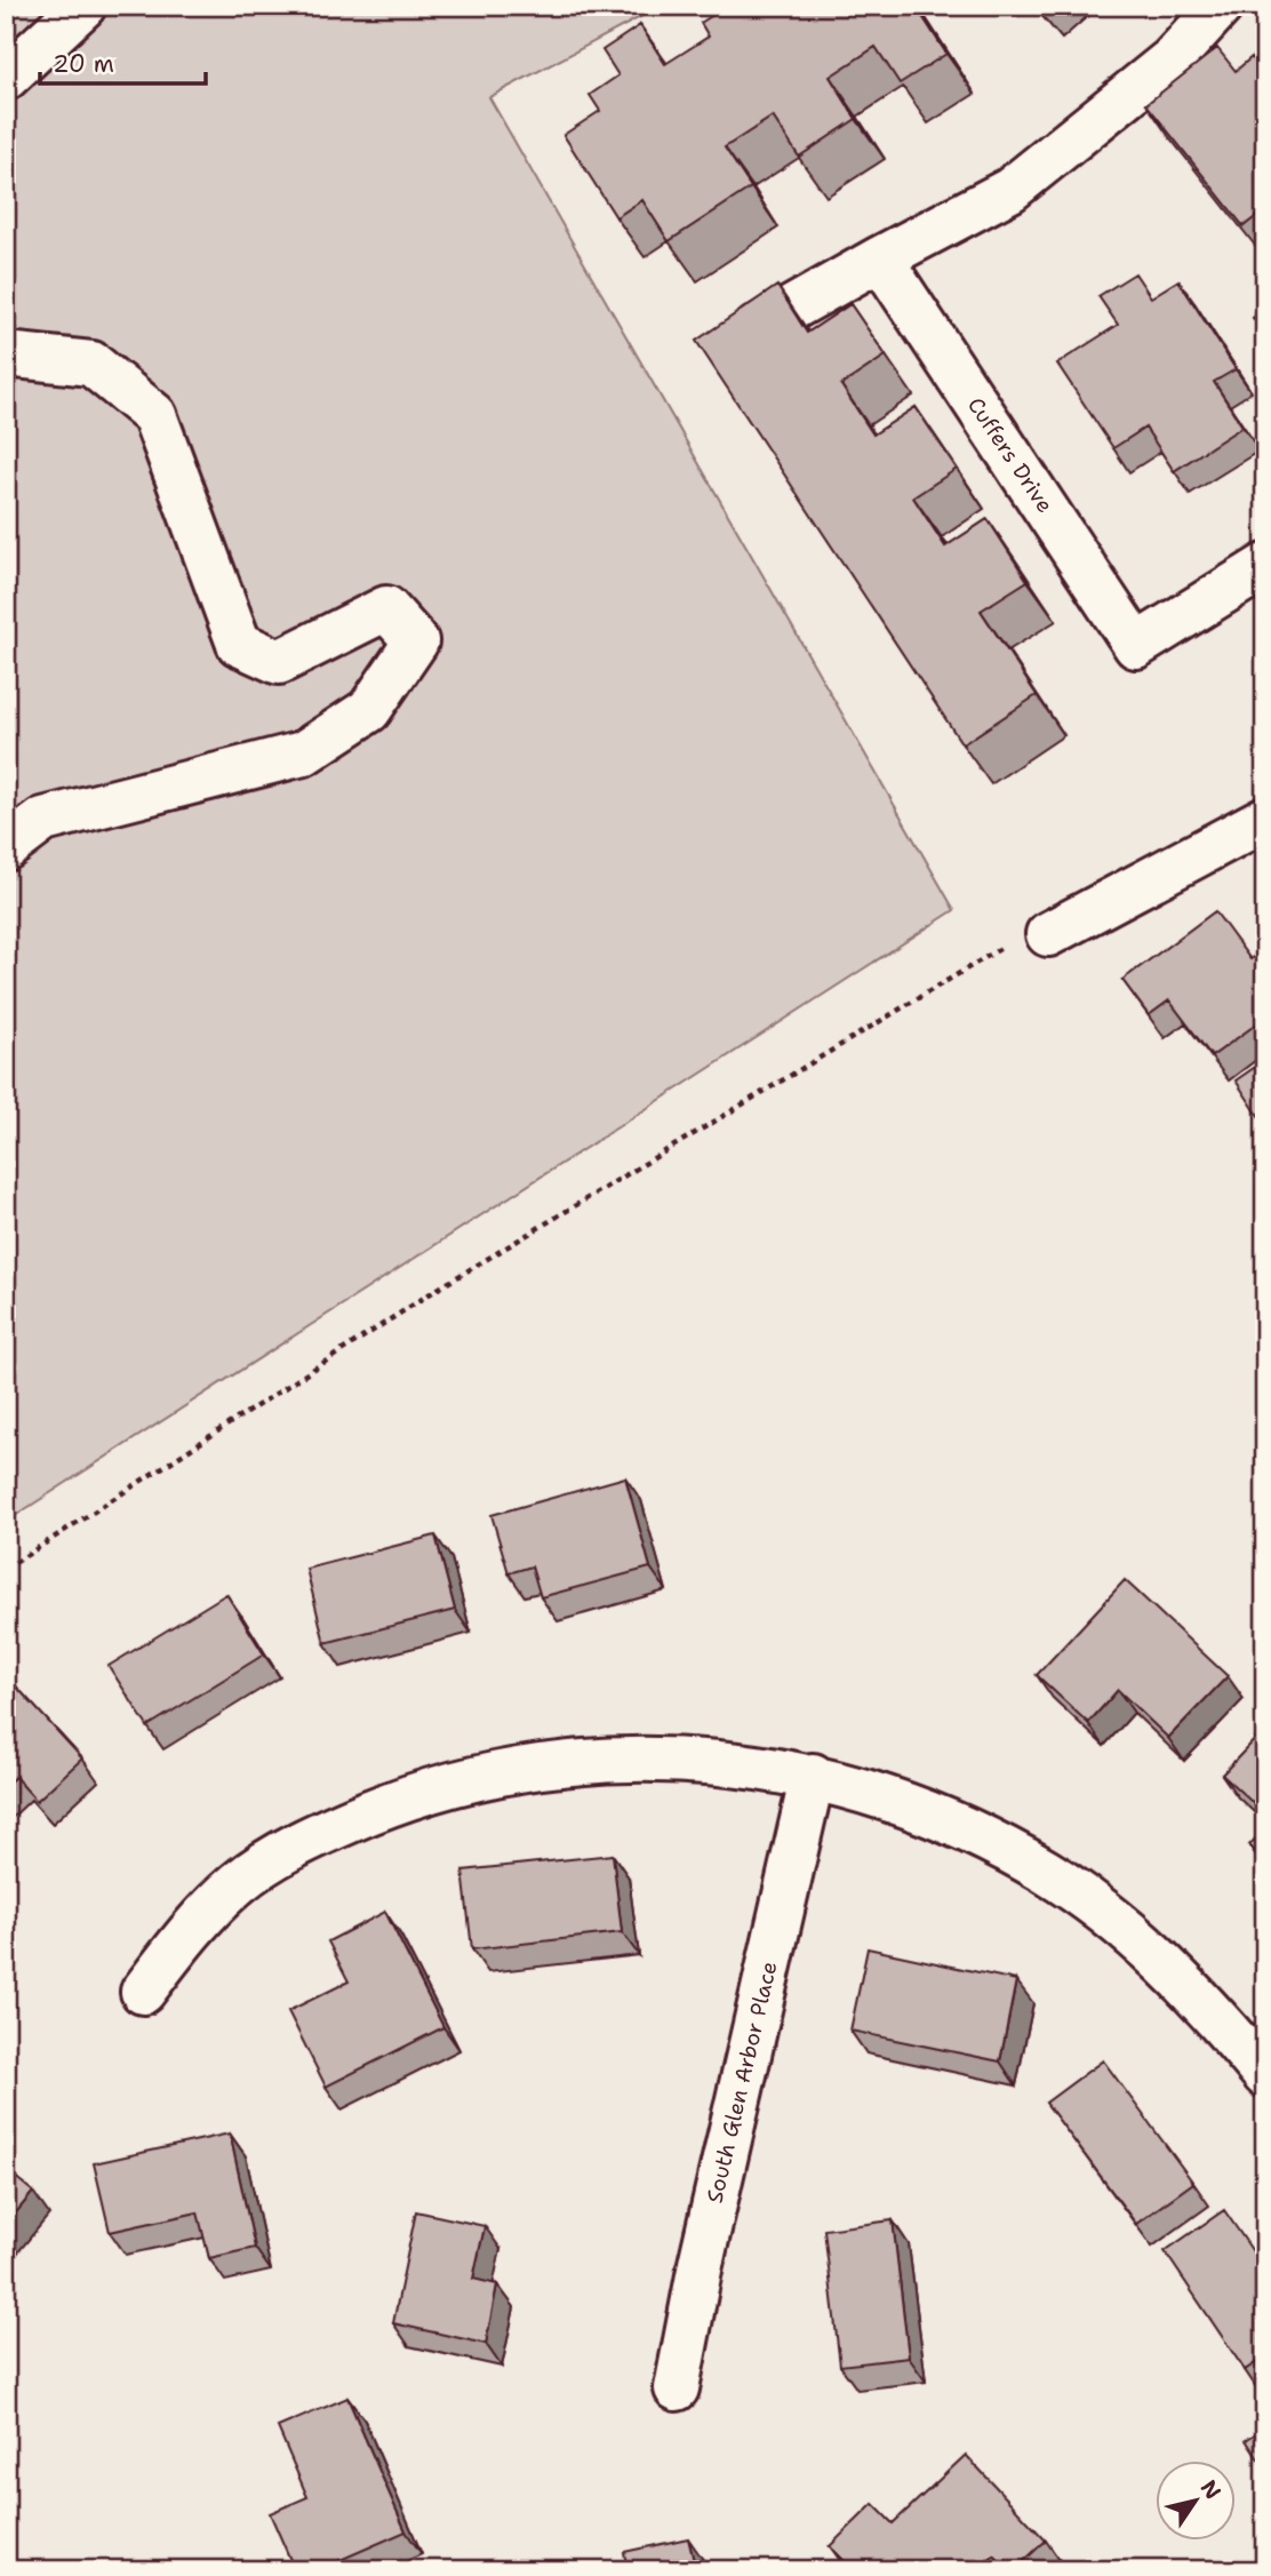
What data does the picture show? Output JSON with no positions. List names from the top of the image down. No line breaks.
{"streets":{"street":["Cuffers Drive","South Glen Arbor Place"]},"scale_bar":"20 m","north":"top right"}
